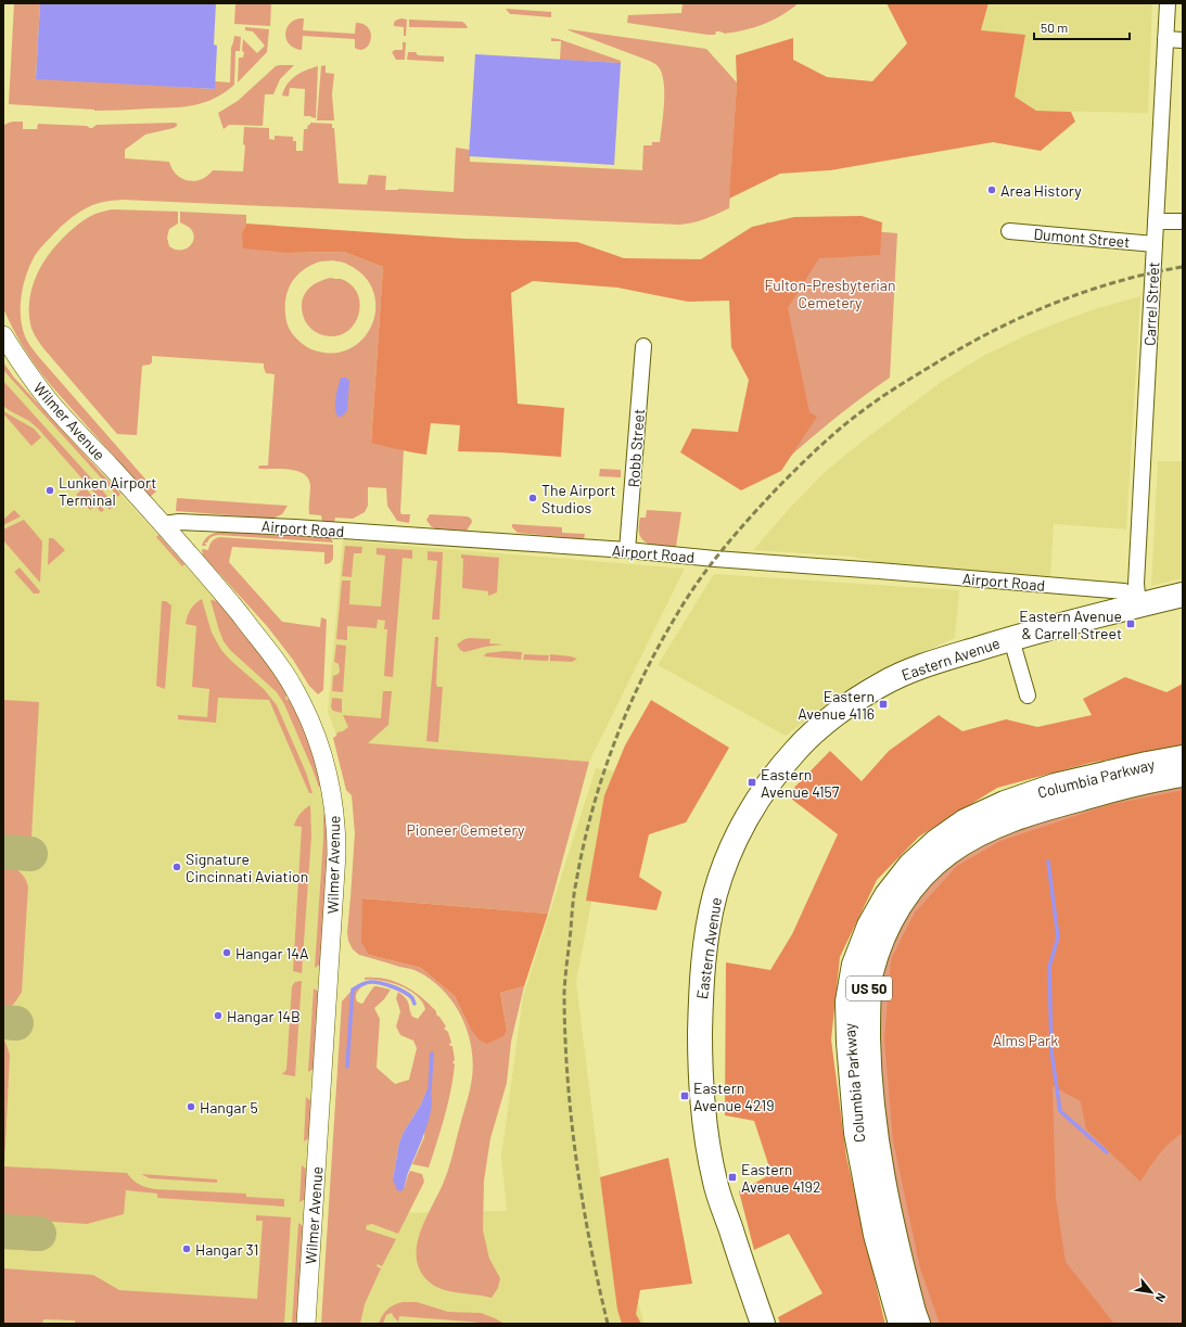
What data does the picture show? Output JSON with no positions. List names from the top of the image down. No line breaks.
{"streets":{"main road":["Eastern Avenue","Columbia Parkway","US 50"],"street":["Dumont Street","Carrel Street","Wilmer Avenue","Robb Street","Airport Road"]},"crossings":[["Dumont Street","Carrel Street"],["Carrel Street","Airport Road"],["Carrel Street","Eastern Avenue"],["Wilmer Avenue","Airport Road"],["Robb Street","Airport Road"],["Airport Road","Eastern Avenue"]],"parks":["Fulton-Presbyterian Cemetery","Pioneer Cemetery","Alms Park"],"places":{"other":["Area History","Lunken Airport Terminal","The Airport Studios","Signature Cincinnati Aviation","Hangar 14A","Hangar 14B","Hangar 5","Hangar 31"],"transit":["Eastern Avenue & Carrell Street","Eastern Avenue 4116","Eastern Avenue 4157","Eastern Avenue 4219","Eastern Avenue 4192"]},"scale_bar":"50 m","north":"bottom right"}
